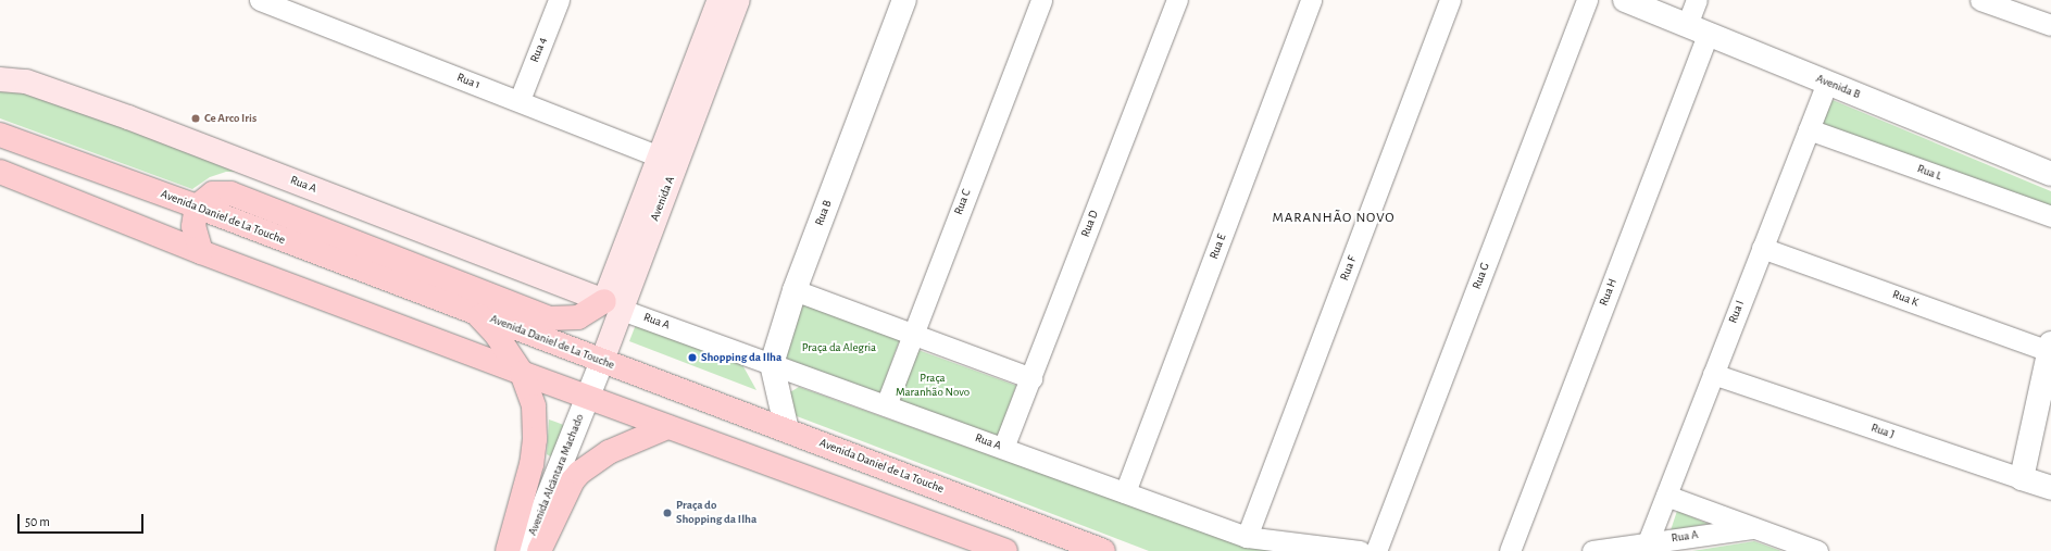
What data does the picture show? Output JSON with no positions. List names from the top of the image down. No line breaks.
{"streets":{"main road":["Rua A","Avenida A","Avenida Daniel de La Touche"],"street":["Rua 4","Rua 1","Avenida B","Rua L","Rua C","Rua B","Rua D","Rua E","Rua F","Rua G","Rua H","Rua K","Rua I","Rua J","Avenida Alcântara Machado"]},"crossings":[["Rua 4","Rua 1"],["Rua 1","Avenida A"],["Avenida B","Rua H"],["Avenida B","Rua I"],["Rua L","Rua I"],["Rua A","Avenida A"],["Rua A","Rua C"],["Rua A","Rua B"],["Rua A","Rua D"],["Rua A","Rua E"],["Rua A","Rua F"],["Rua A","Rua I"],["Avenida A","Avenida Daniel de La Touche"],["Avenida A","Avenida Alcântara Machado"],["Rua K","Rua I"],["Rua I","Rua J"]],"districts":["MARANHÃO NOVO"],"parks":["Praça da Alegria","Praça Maranhão Novo"],"places":["Ce Arco Iris","Shopping da Ilha","Praça do Shopping da Ilha"],"scale_bar":"50 m"}
